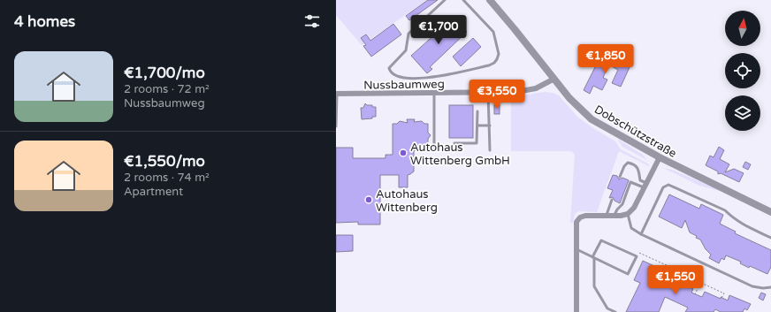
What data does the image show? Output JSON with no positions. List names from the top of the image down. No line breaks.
{"streets":{"street":["Nussbaumweg","Dobschützstraße"]},"crossings":[["Nussbaumweg","Dobschützstraße"]],"places":["Autohaus Wittenberg GmbH","Autohaus Wittenberg"],"north":"top","page":{"heading":"4 homes","price":["€1,700","€1,850","€3,550","€1,550"],"list":[{"name":"€1,700/mo","note":"2 rooms · 72 m² · Nussbaumweg"},{"name":"€1,550/mo","note":"2 rooms · 74 m² · Apartment"}]}}
